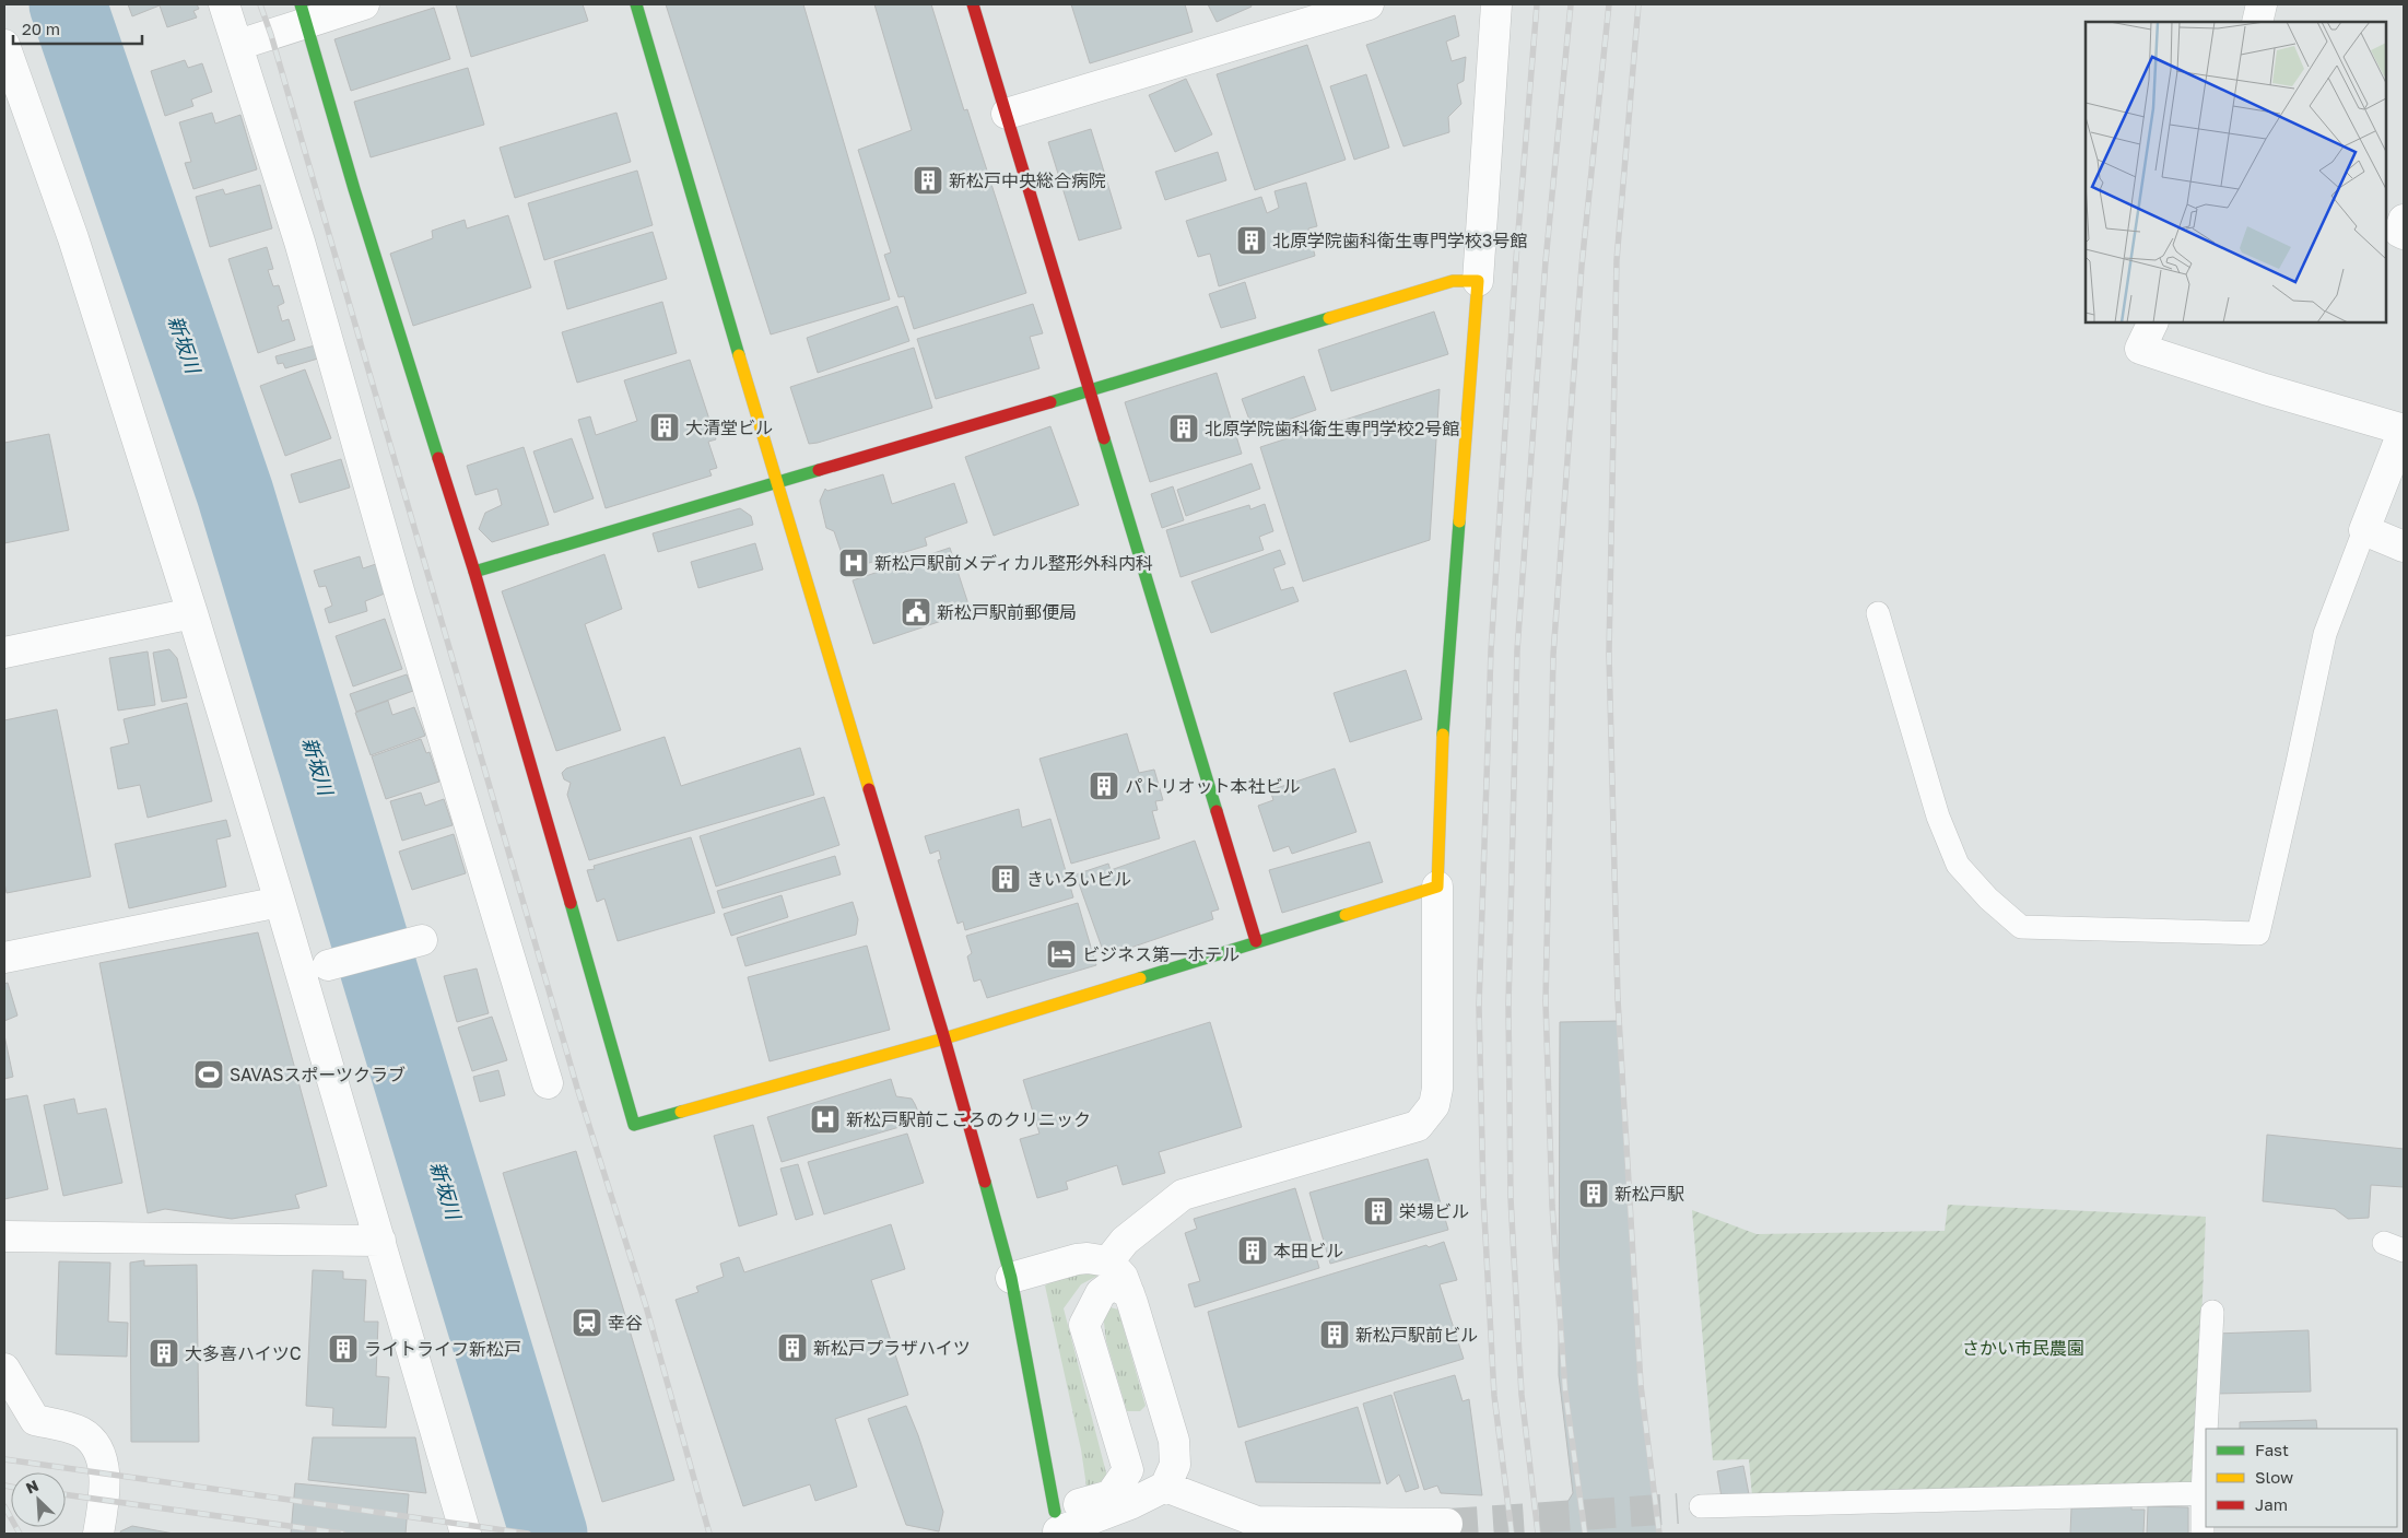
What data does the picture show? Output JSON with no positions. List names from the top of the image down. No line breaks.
{"water":["新坂川"],"parks":["さかい市民農園"],"places":{"building":["新松戸中央総合病院","北原学院歯科衛生専門学校3号館","大清堂ビル","北原学院歯科衛生専門学校2号館","パトリオット本社ビル","きいろいビル","新松戸駅","栄場ビル","本田ビル","新松戸駅前ビル","新松戸プラザハイツ","ライトライフ新松戸","大多喜ハイツC"],"hospital":["新松戸駅前メディカル整形外科内科","新松戸駅前こころのクリニック"],"public building":["新松戸駅前郵便局"],"hotel":["ビジネス第一ホテル"],"sports":["SAVASスポーツクラブ"],"station":["幸谷"]},"legend":["Fast","Slow","Jam"],"scale_bar":"20 m","north":"top left"}
